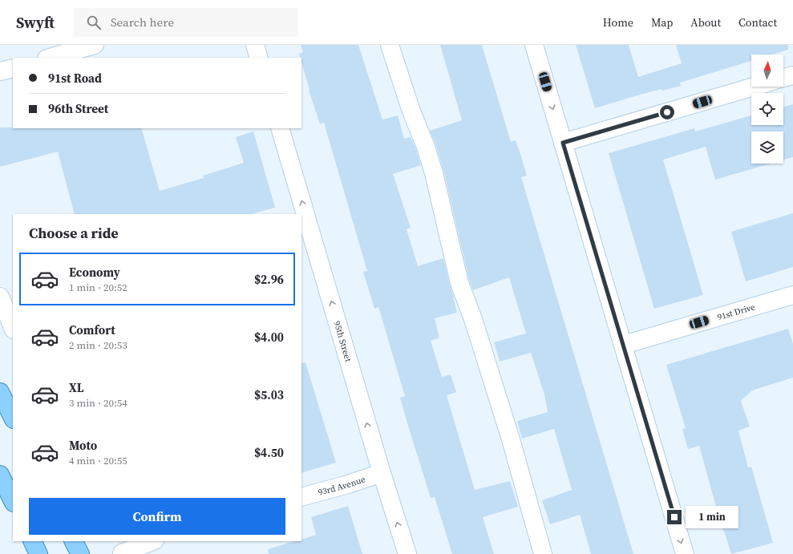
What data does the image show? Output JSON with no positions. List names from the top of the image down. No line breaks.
{"streets":{"street":["91st Drive","95th Street","93rd Avenue"]},"crossings":[["95th Street","93rd Avenue"]],"north":"top","page":{"header":"Swyft","search":"Search here","nav":["Home","Map","About","Contact"],"banner":["91st Road","96th Street"],"heading":"Choose a ride","list":[{"name":"Economy","note":"1 min · 20:52","value":"$2.96"},{"name":"Comfort","note":"2 min · 20:53","value":"$4.00"},{"name":"XL","note":"3 min · 20:54","value":"$5.03"},{"name":"Moto","note":"4 min · 20:55","value":"$4.50"}],"buttons":"Confirm","bubble":"1 min"}}
